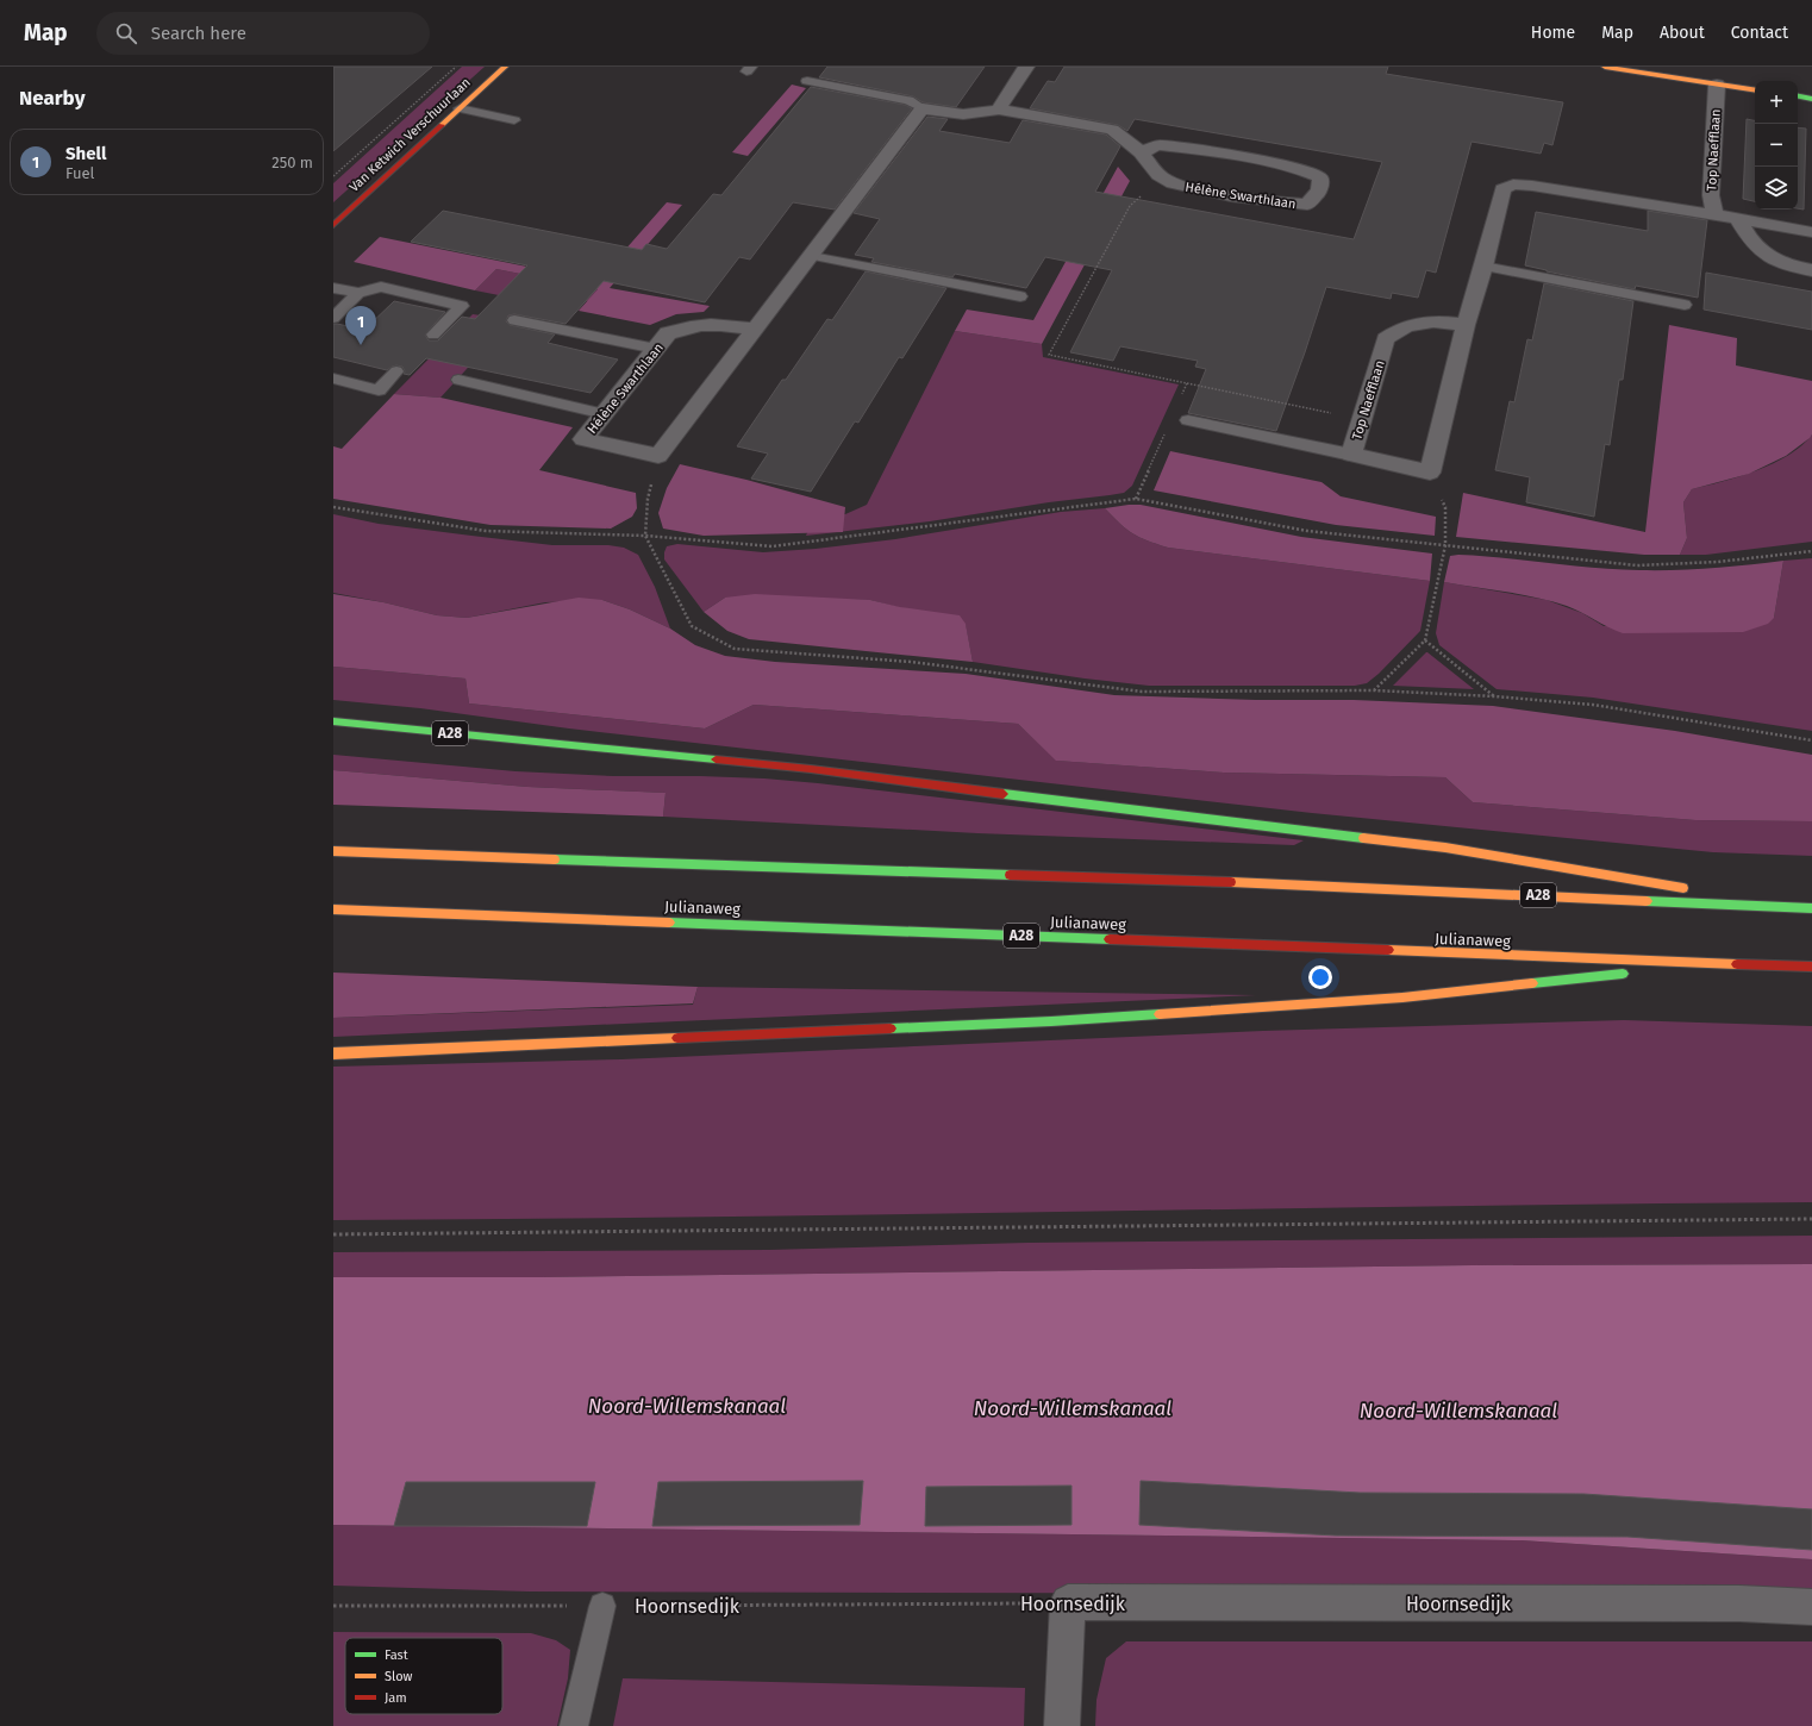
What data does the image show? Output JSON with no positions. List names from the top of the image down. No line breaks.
{"streets":{"main road":["Van Ketwich Verschuurlaan","A28","Julianaweg"],"street":["Top Naefflaan","Hélène Swarthlaan","Hoornsedijk"]},"crossings":[["A28","Julianaweg"]],"water":["Noord-Willemskanaal"],"legend":["Fast","Slow","Jam"],"page":{"header":"Map","search":"Search here","nav":["Home","Map","About","Contact"],"heading":"Nearby","map_buttons":["+","−"],"list":[{"mark":"1","name":"Shell","note":"Fuel","value":"250 m"}],"pins":"1"}}
